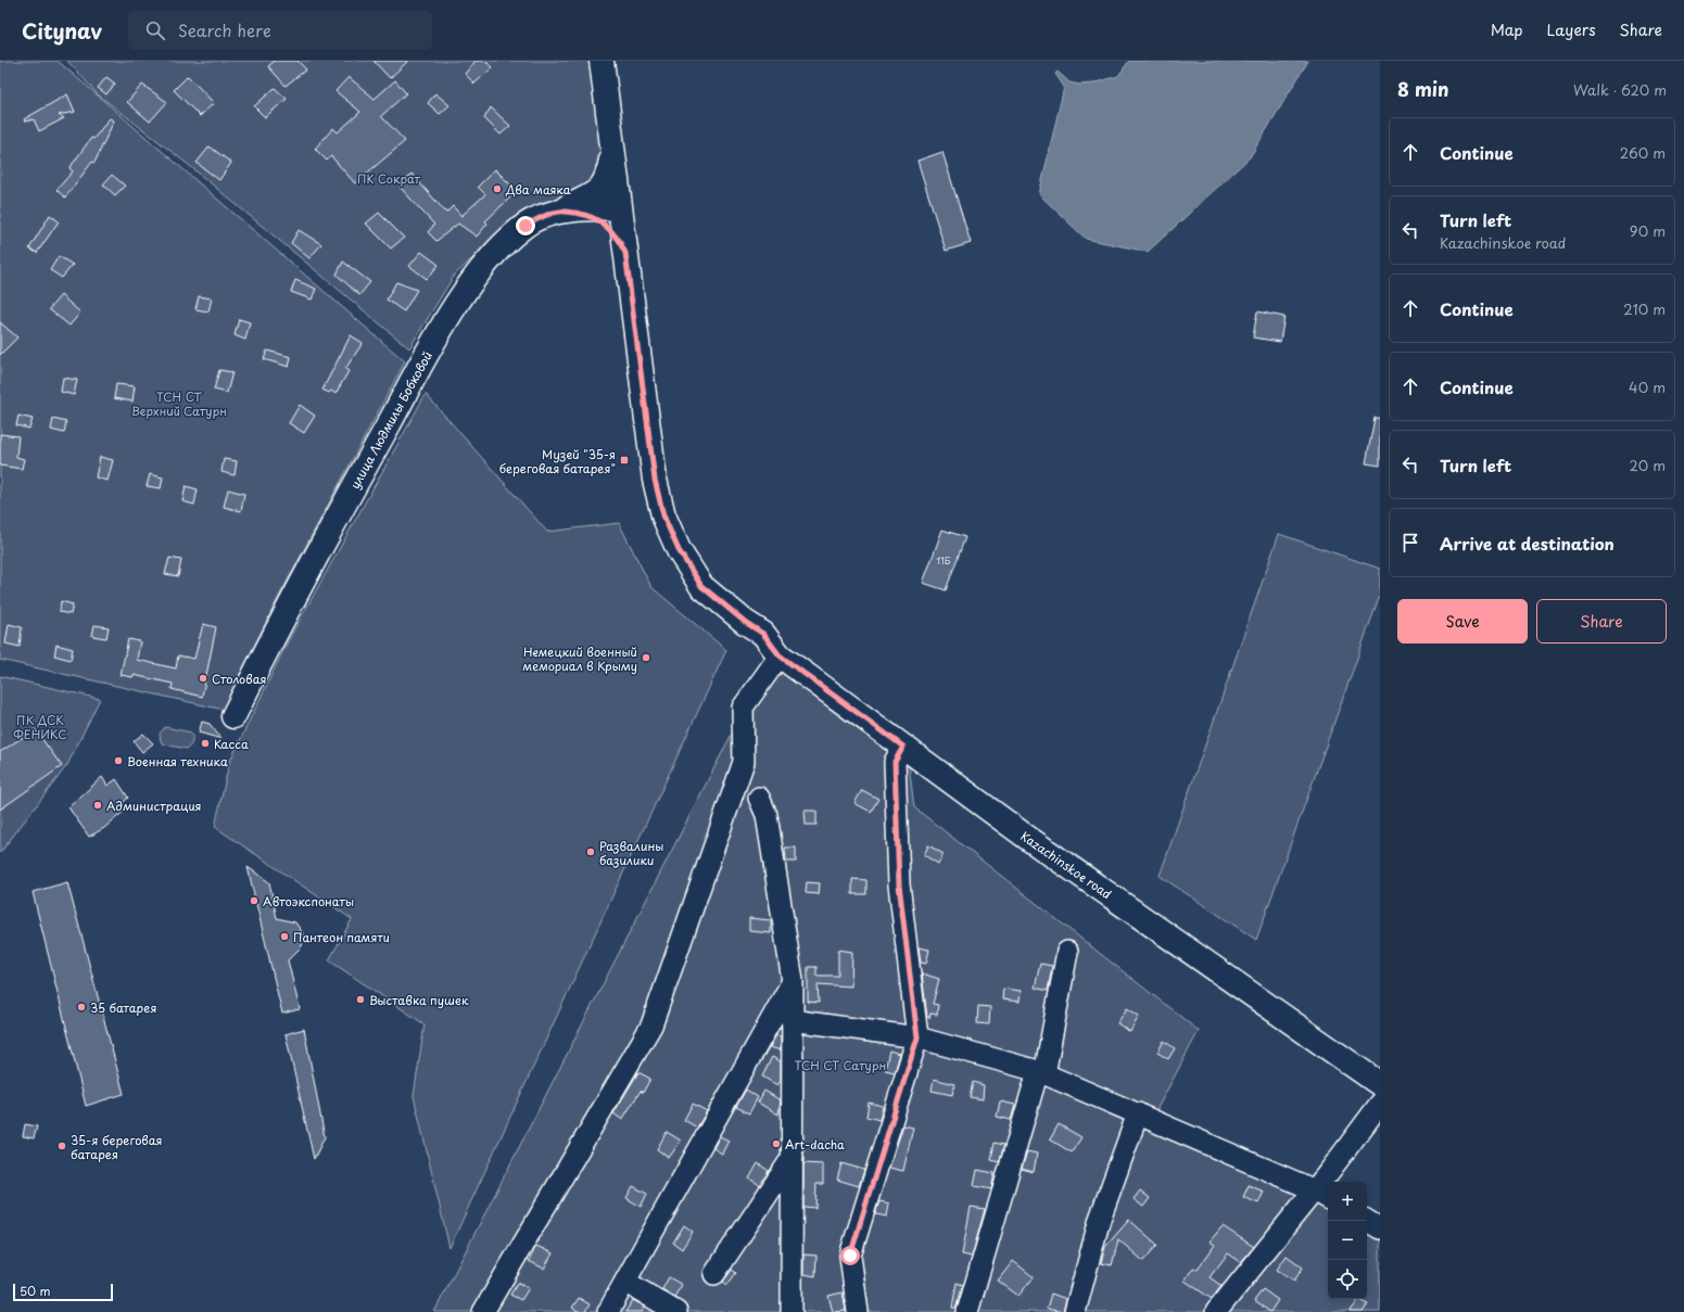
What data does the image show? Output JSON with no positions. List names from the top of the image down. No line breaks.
{"streets":{"main road":["улица Людмилы Бобковой","Kazachinskoe road"]},"parks":["ПК Сократ","ТСН СТ Верхний Сатурн","ПК ДСК ФЕНИКС","ТСН СТ Сатурн"],"places":{"other":["Два маяка","Немецкий военный мемориал в Крыму","Столовая","Касса","Военная техника","Администрация","Развалины базилики","Автоэкспонаты","Пантеон памяти","Выставка пушек","35 батарея","Art-dacha","35-я береговая батарея"],"transit":["Музей \"35-я береговая батарея\""]},"house_numbers":["11Б"],"scale_bar":"50 m","page":{"header":"Citynav","search":"Search here","nav":["Map","Layers","Share"],"heading":["8 min","Walk · 620 m"],"list":[["Continue","260 m"],["Turn left","Kazachinskoe road","90 m"],["Continue","210 m"],["Continue","40 m"],["Turn left","20 m"],"Arrive at destination"],"buttons":["Save","Share"],"map_buttons":["+","−"],"scale":"50 m"}}
